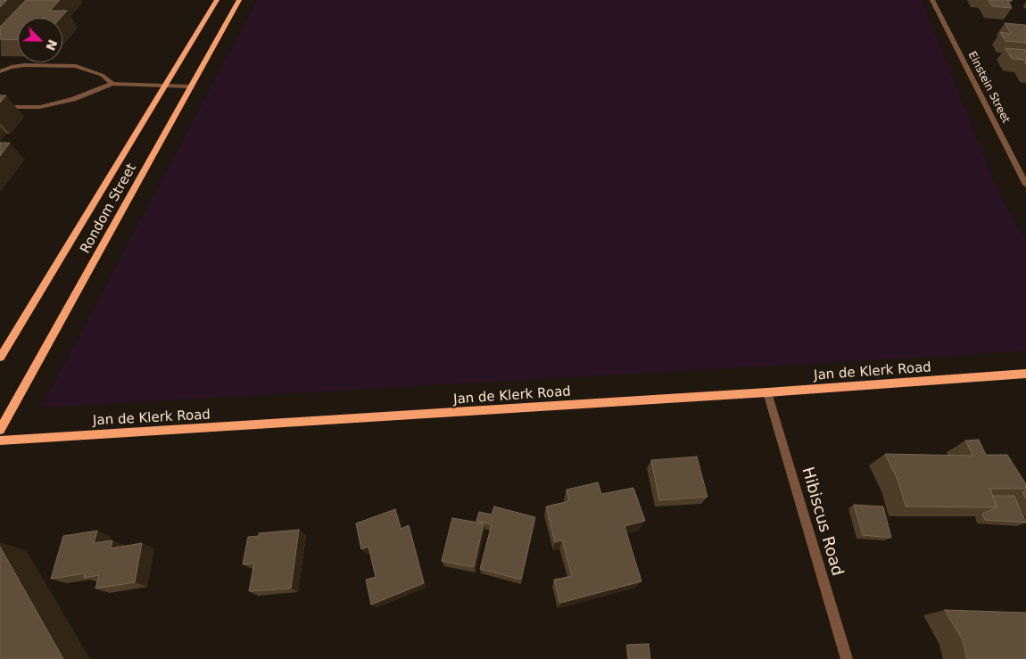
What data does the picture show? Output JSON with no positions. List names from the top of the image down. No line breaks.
{"streets":{"street":["Einstein Street","Rondom Street","Jan de Klerk Road","Hibiscus Road"]},"crossings":[["Jan de Klerk Road","Hibiscus Road"]],"north":"bottom right"}
